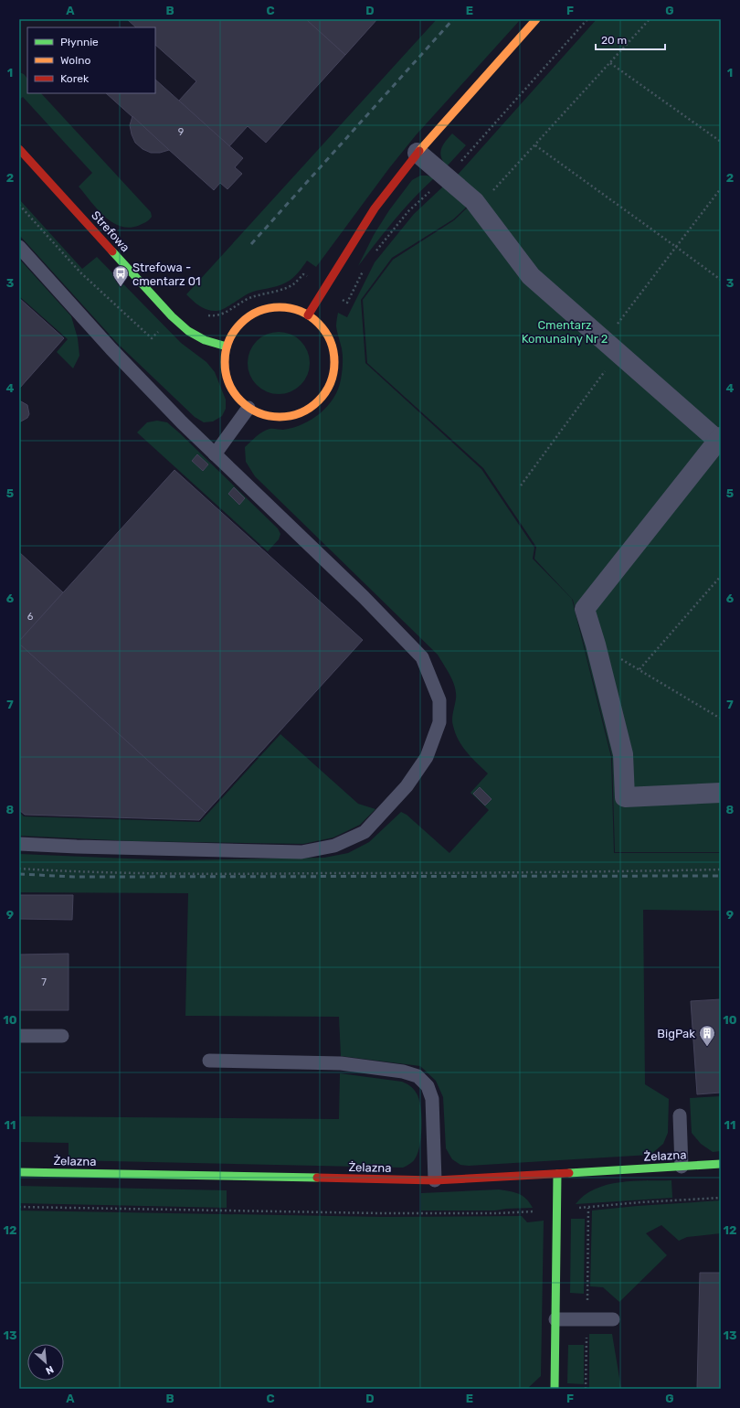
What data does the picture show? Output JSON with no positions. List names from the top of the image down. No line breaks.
{"streets":{"street":["Strefowa","Żelazna"]},"parks":["Cmentarz Komunalny Nr 2"],"places":{"bus stop":["Strefowa - cmentarz 01"],"building":["BigPak"]},"house_numbers":["9","6","7"],"legend":["Płynnie","Wolno","Korek"],"scale_bar":"20 m","north":"bottom right","grid":{"columns":["A","B","C","D","E","F","G"],"rows":["1","2","3","4","5","6","7","8","9","10","11","12","13"]}}
